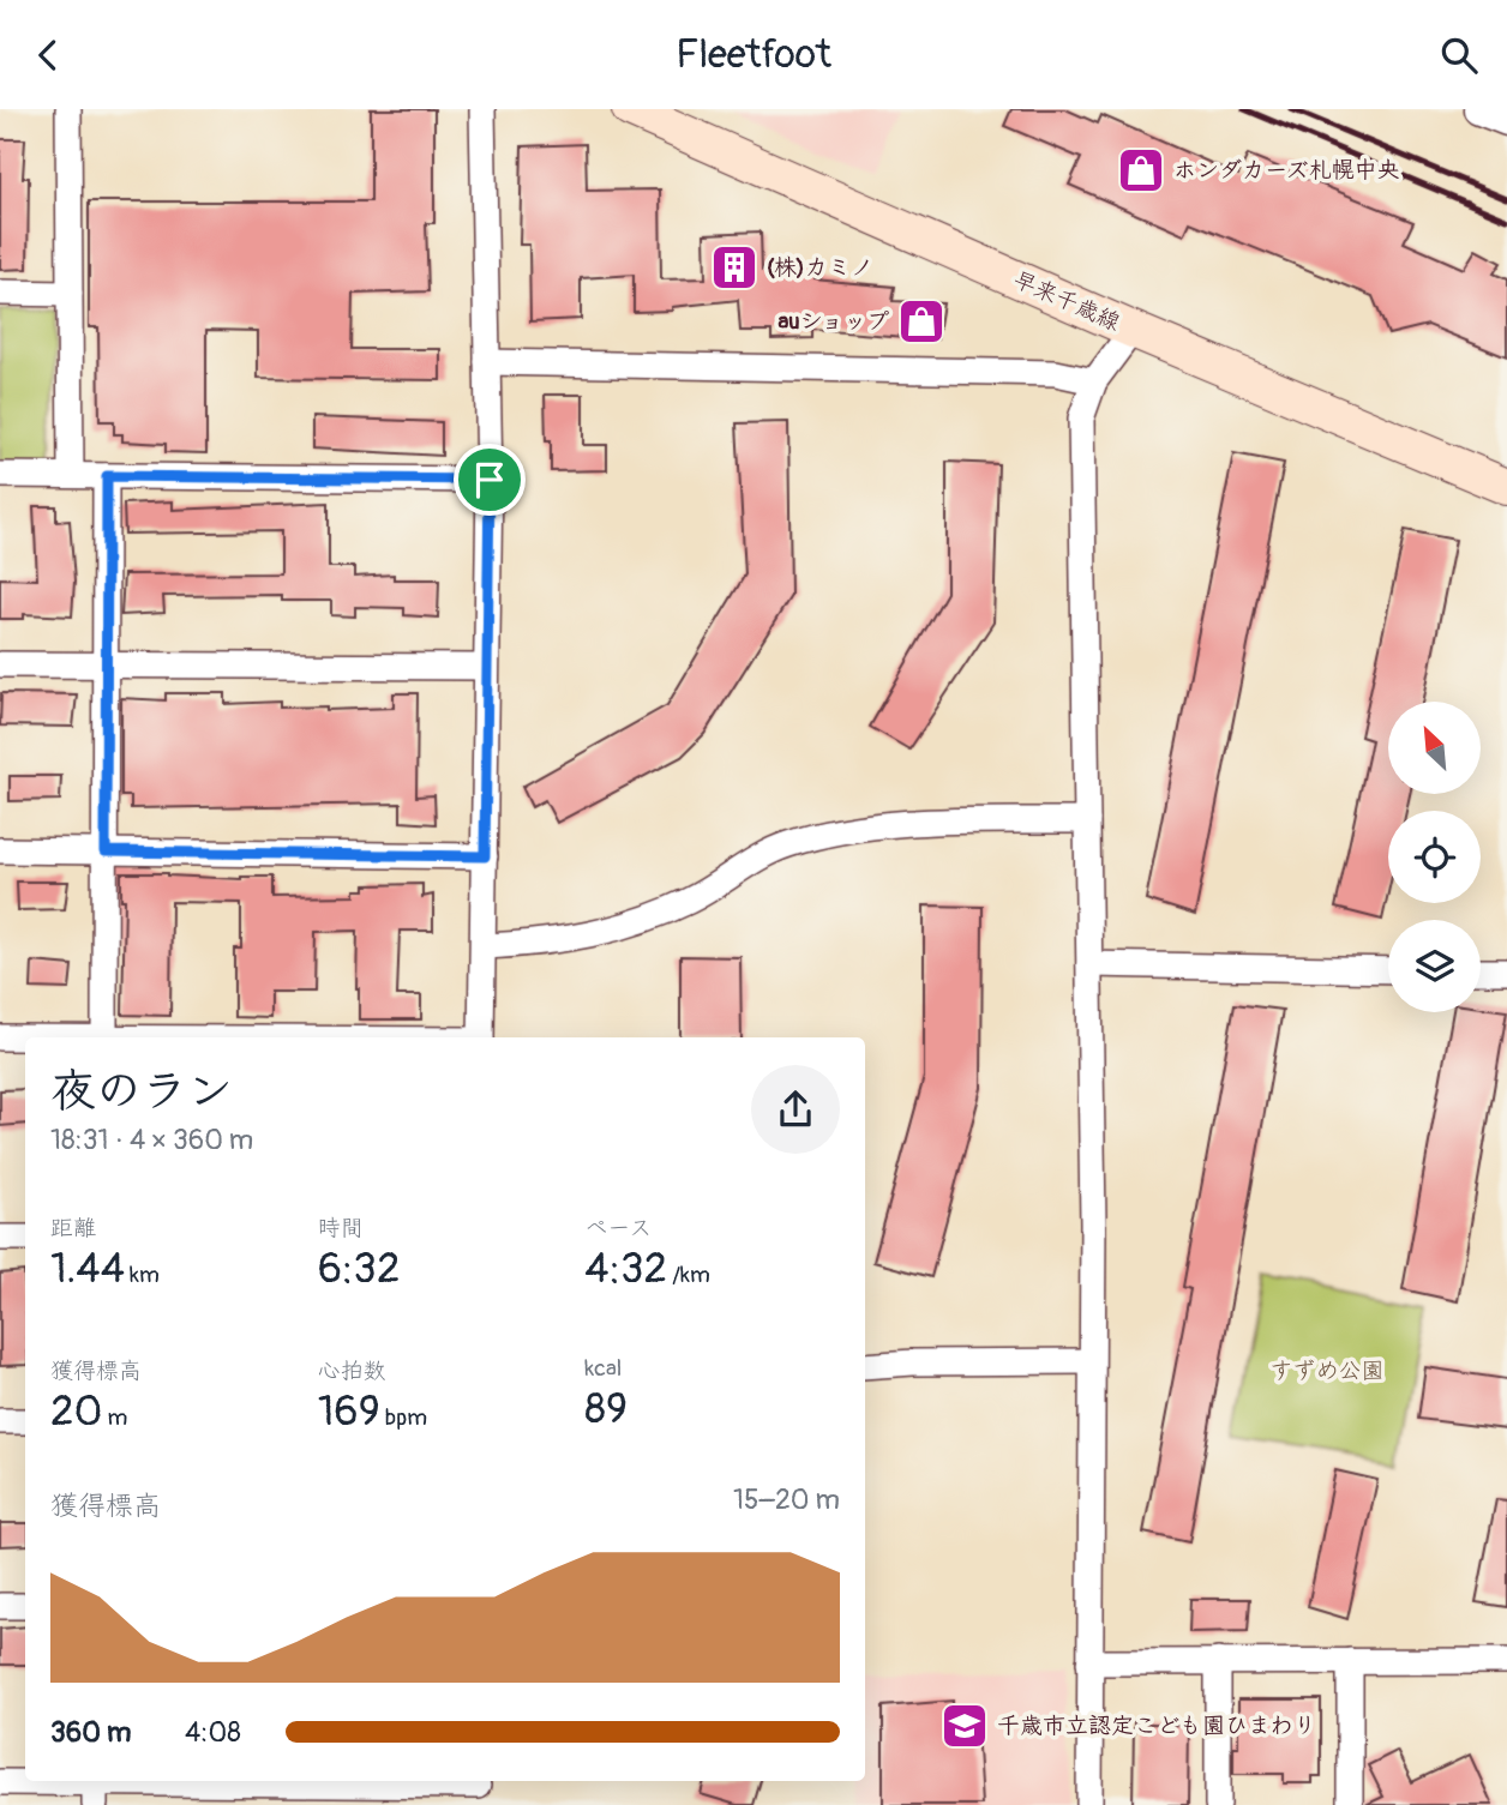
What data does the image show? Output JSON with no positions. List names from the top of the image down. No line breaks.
{"streets":{"main road":["早来千歳線"]},"parks":["すずめ公園"],"places":{"shop":["ホンダカーズ札幌中央","auショップ"],"building":["(株)カミノ"],"school or university":["千歳市立認定こども園ひまわり"]},"north":"top left","page":{"header":"Fleetfoot","heading":["夜のラン","18:31 · 4 × 360 m"],"stats":[["距離","1.44 km"],["時間","6:32"],["ペース","4:32 /km"],["獲得標高","20 m"],["心拍数","169 bpm"],["kcal","89"]],"chart":["獲得標高","15–20 m"],"list":[{"name":"360 m","note":"4:08"}]}}
